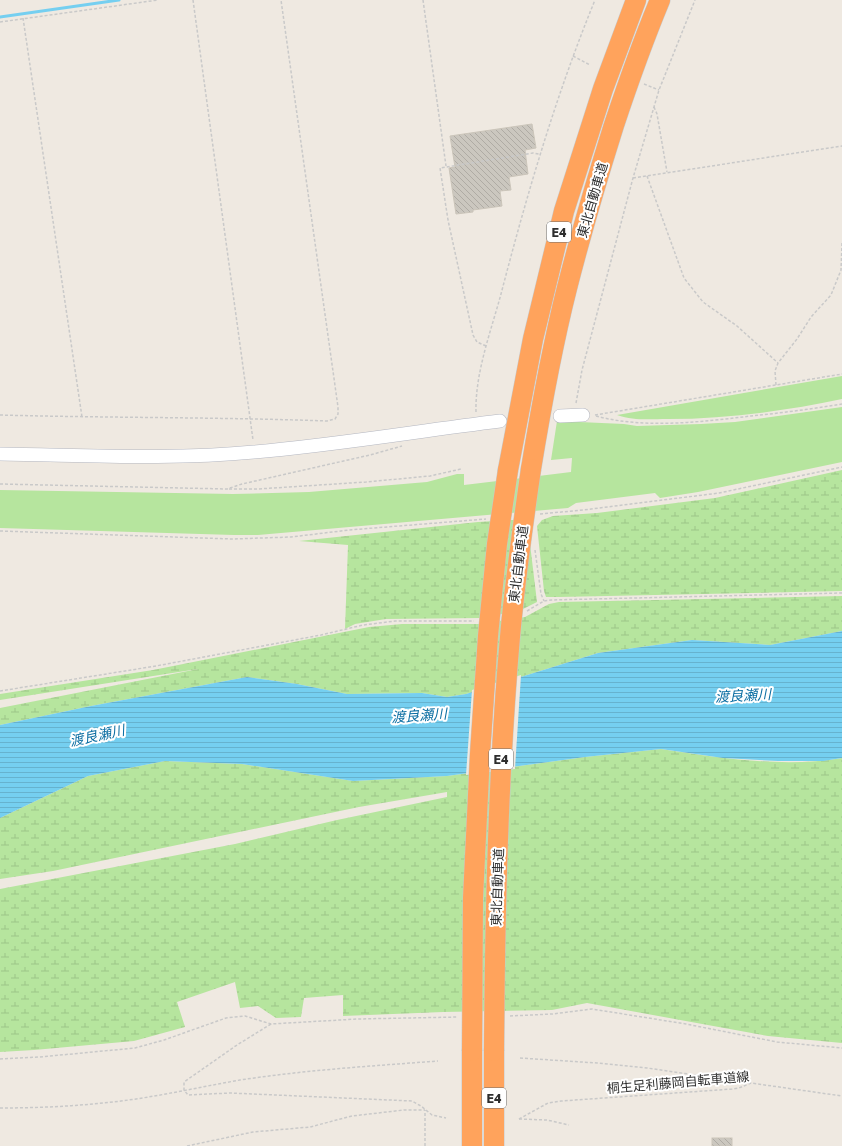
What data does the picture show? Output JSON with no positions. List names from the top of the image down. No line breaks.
{"streets":{"highway":["東北自動車道","E4"],"path":["桐生足利藤岡自転車道線"]},"water":["渡良瀬川"]}
